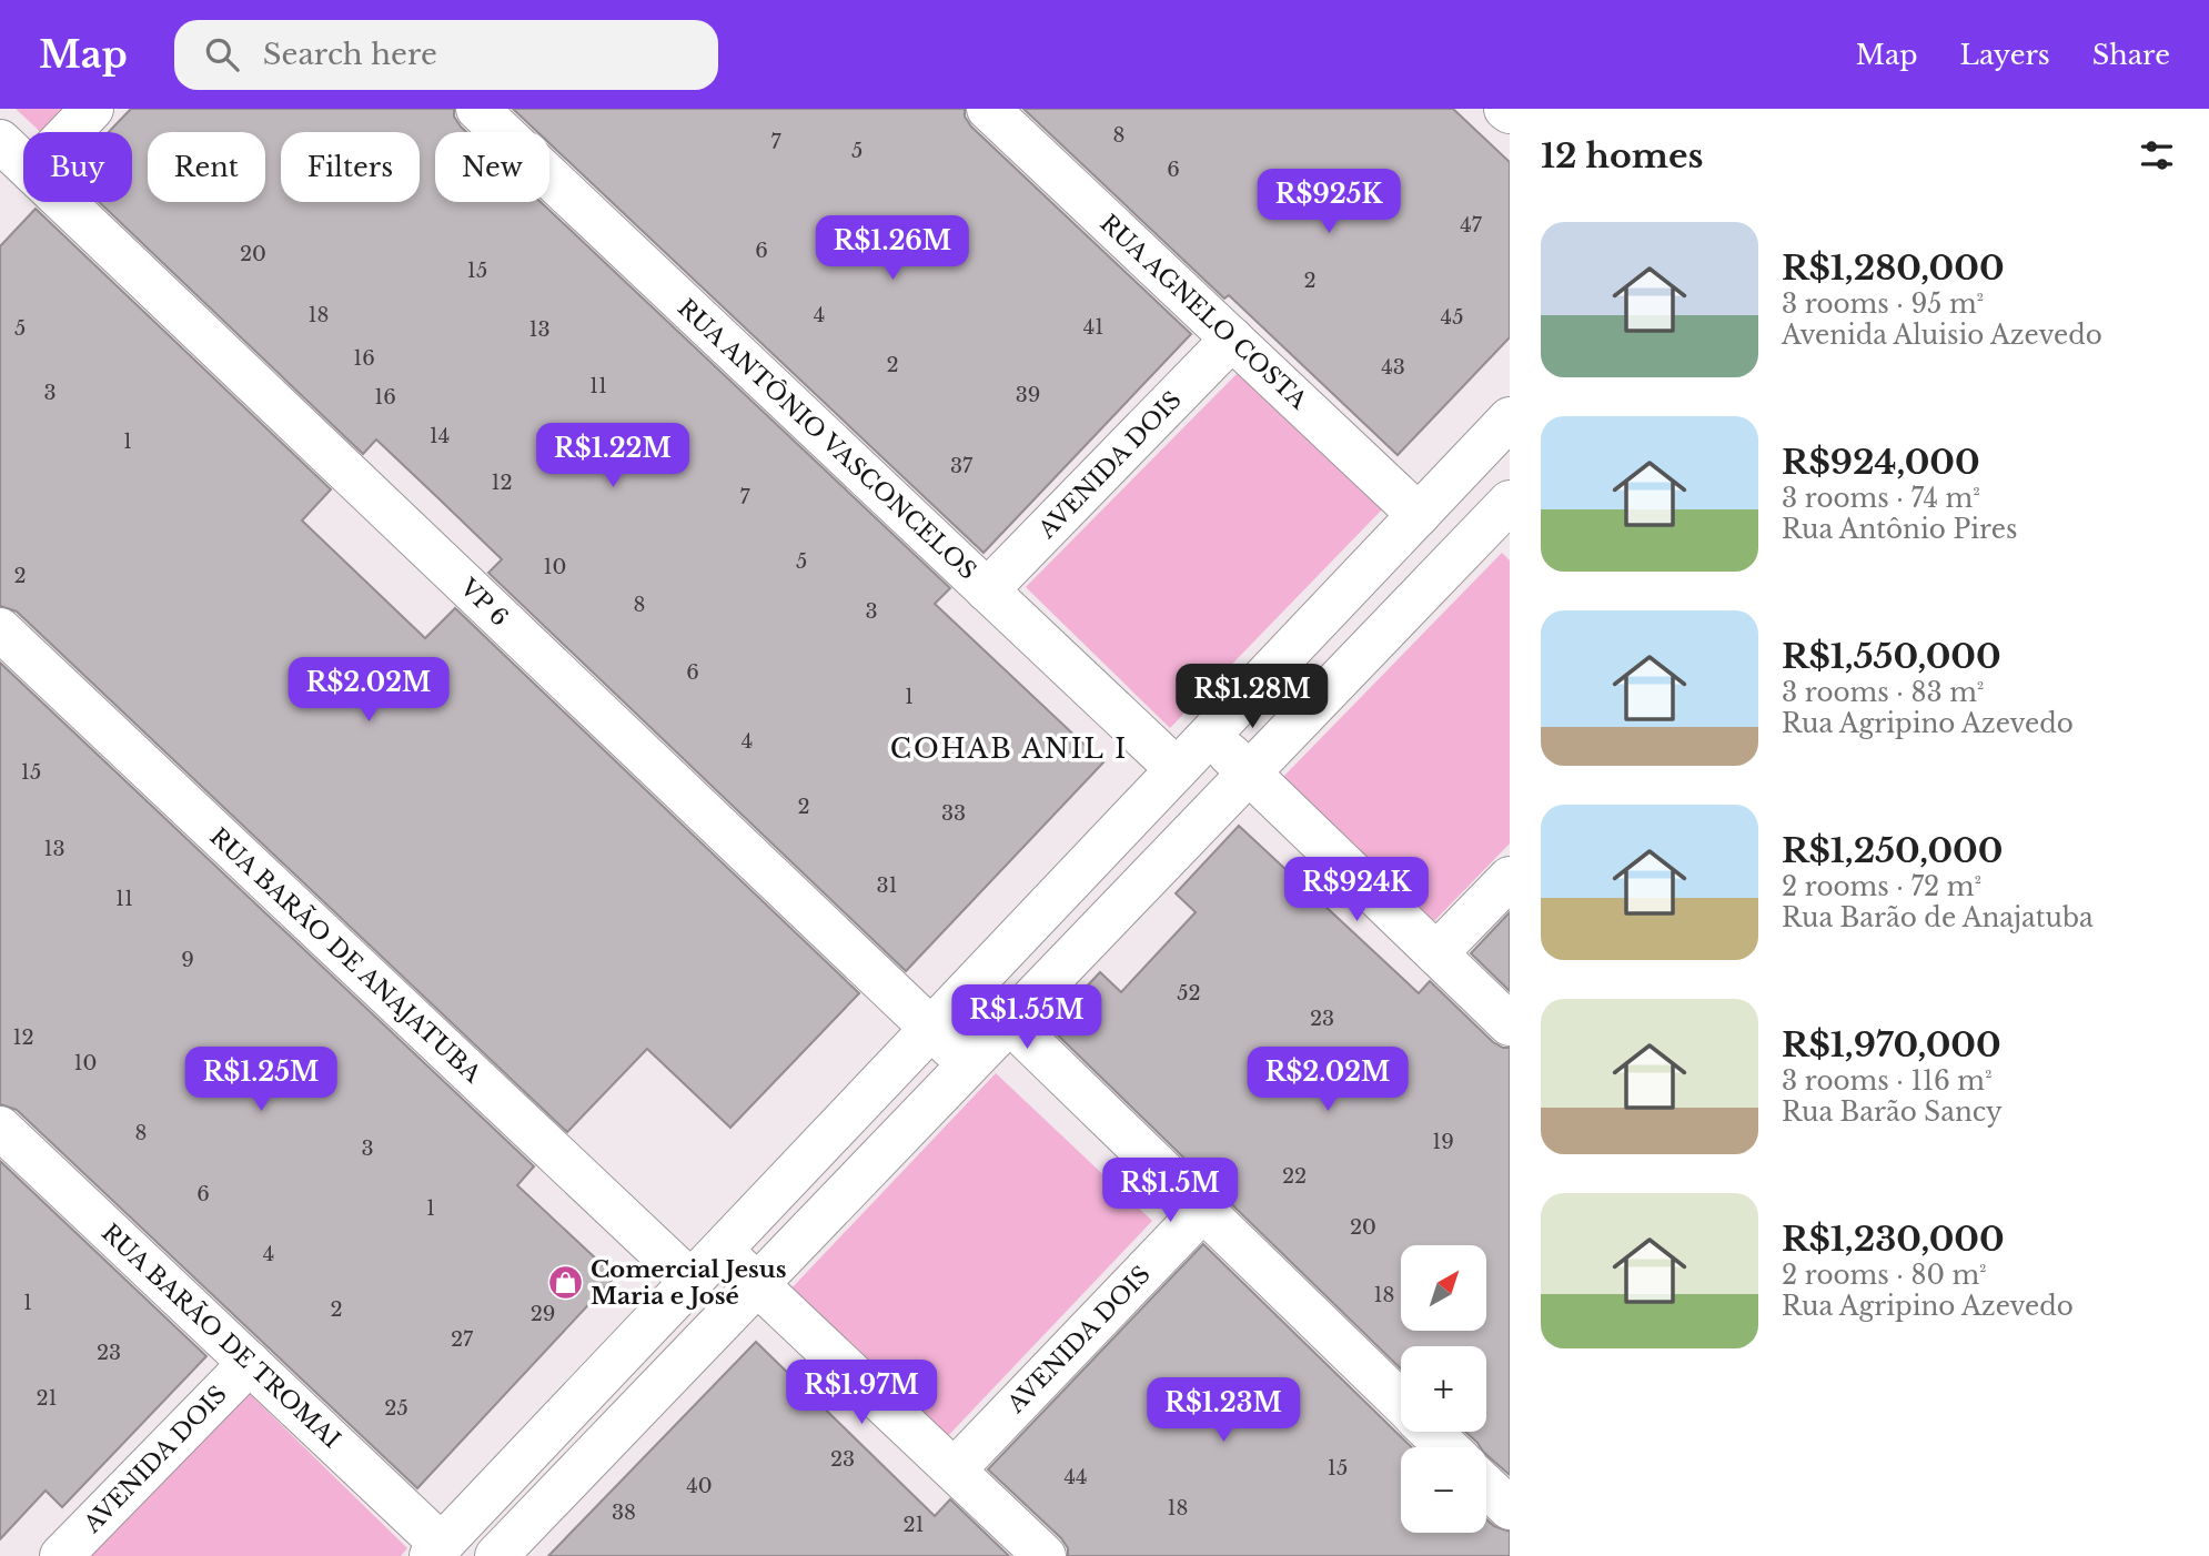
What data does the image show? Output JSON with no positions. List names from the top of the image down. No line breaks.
{"streets":{"street":["RUA AGNELO COSTA","RUA ANTÔNIO VASCONCELOS","AVENIDA DOIS","VP 6","RUA BARÃO DE ANAJATUBA","RUA BARÃO DE TROMAI"]},"crossings":[["RUA AGNELO COSTA","AVENIDA DOIS"],["RUA ANTÔNIO VASCONCELOS","AVENIDA DOIS"],["AVENIDA DOIS","RUA BARÃO DE TROMAI"]],"districts":["COHAB ANIL I"],"places":{"shop":["Comercial Jesus Maria e José"]},"house_numbers":["8","7","5","6","47","6","20","15","2","18","4","45","41","5","13","16","2","43","11","3","39","16","14","1","37","12","7","5","10","2","8","3","6","1","4","15","2","33","13","31","11","9","52","23","12","10","8","19","3","22","6","1","20","4","18","1","2","29","27","23","21","25","23","15","44","40","18","38","21"],"north":"top right","page":{"header":"Map","search":"Search here","nav":["Map","Layers","Share"],"heading":"12 homes","chip":["Buy","Rent","Filters","New"],"price":["R$925K","R$1.26M","R$1.22M","R$2.02M","R$1.28M","R$924K","R$1.55M","R$1.25M","R$2.02M","R$1.5M","R$1.97M","R$1.23M"],"list":[{"name":"R$1,280,000","note":"3 rooms · 95 m² · Avenida Aluisio Azevedo"},{"name":"R$924,000","note":"3 rooms · 74 m² · Rua Antônio Pires"},{"name":"R$1,550,000","note":"3 rooms · 83 m² · Rua Agripino Azevedo"},{"name":"R$1,250,000","note":"2 rooms · 72 m² · Rua Barão de Anajatuba"},{"name":"R$1,970,000","note":"3 rooms · 116 m² · Rua Barão Sancy"},{"name":"R$1,230,000","note":"2 rooms · 80 m² · Rua Agripino Azevedo"}],"map_buttons":["+","−"]}}
